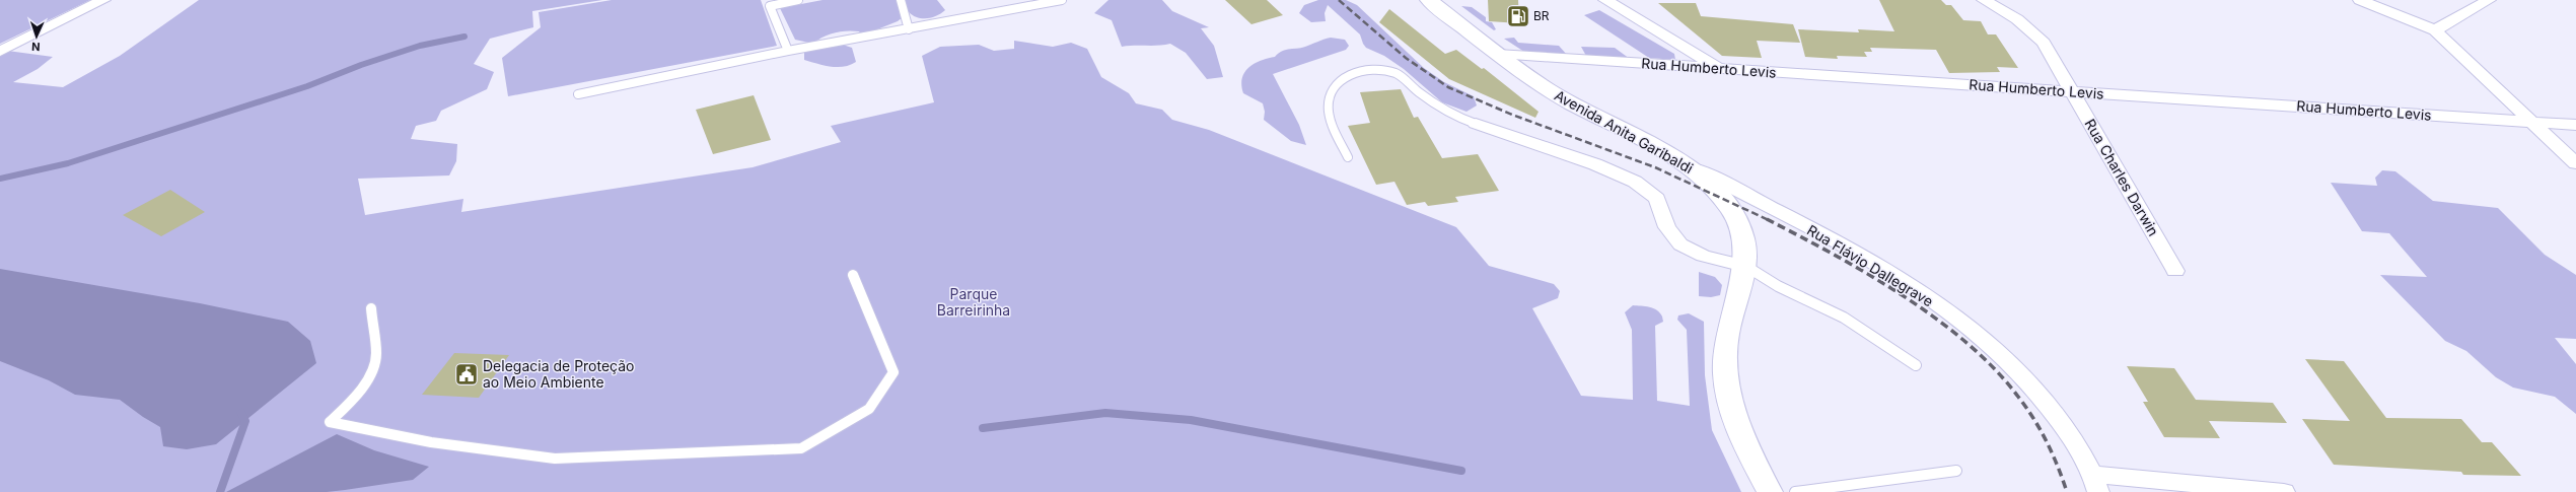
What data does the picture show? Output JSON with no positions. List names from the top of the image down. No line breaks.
{"streets":{"main road":["Avenida Anita Garibaldi"],"street":["Rua Humberto Levis","Rua Charles Darwin","Rua Flávio Dallegrave"]},"crossings":[["Rua Humberto Levis","Avenida Anita Garibaldi"],["Rua Humberto Levis","Rua Charles Darwin"],["Avenida Anita Garibaldi","Rua Flávio Dallegrave"]],"parks":["Parque Barreirinha"],"places":{"fuel station":["BR"],"public building":["Delegacia de Proteção ao Meio Ambiente"]},"north":"bottom"}
